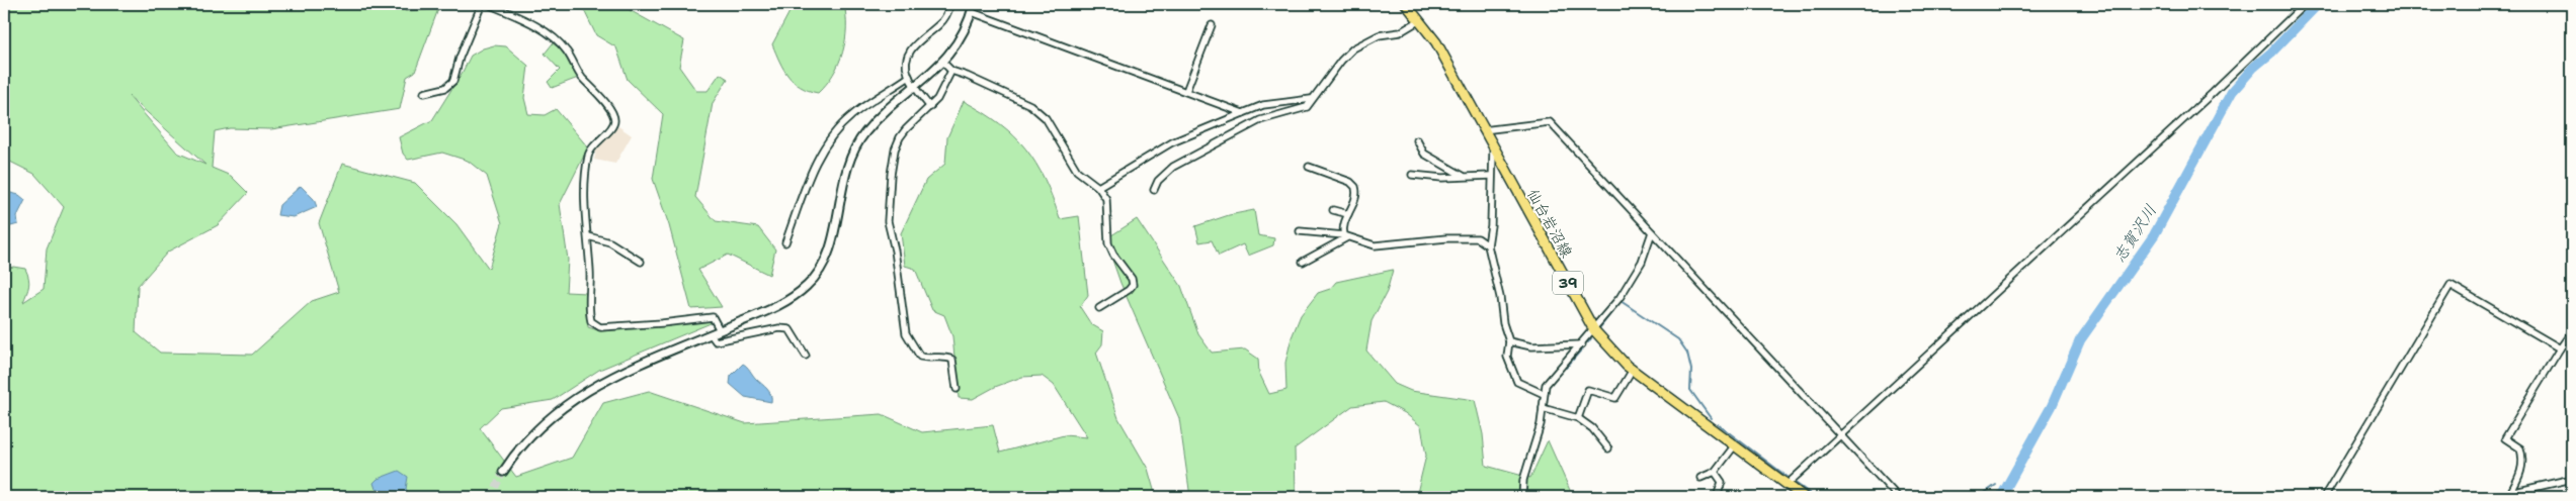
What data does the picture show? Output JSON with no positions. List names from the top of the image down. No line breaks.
{"streets":{"main road":["仙台岩沼線","39"]},"water":["志賀沢川"]}
